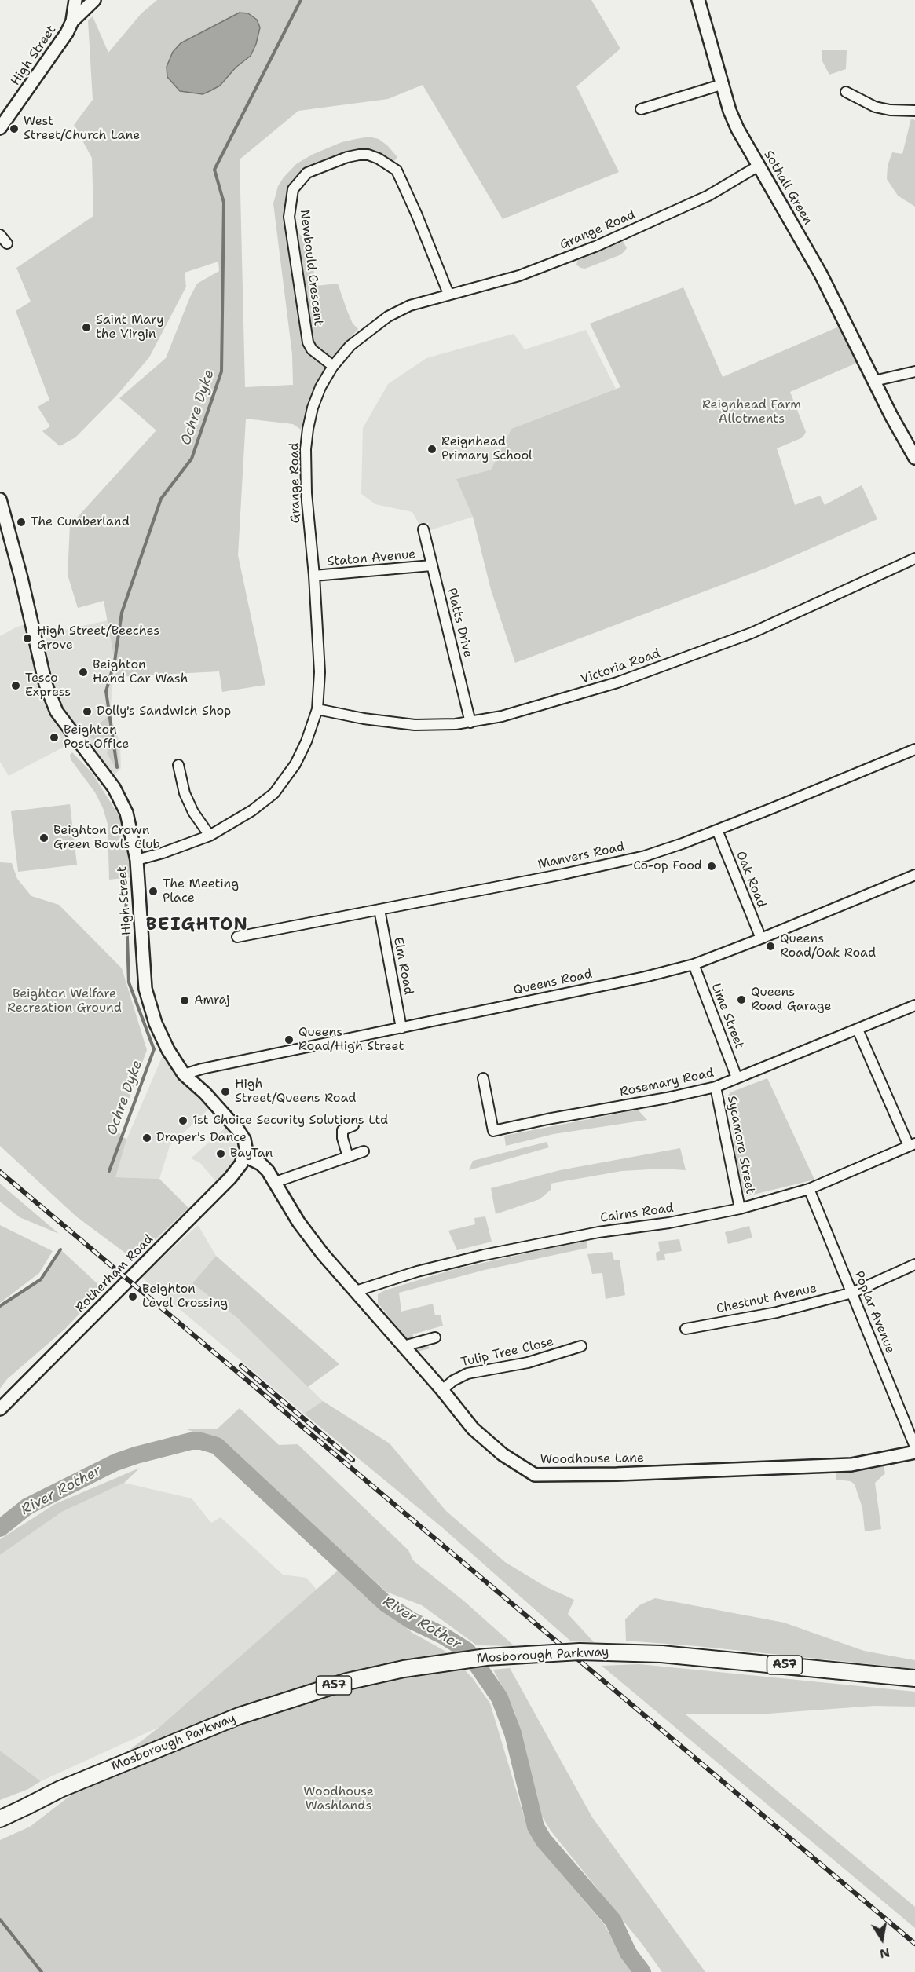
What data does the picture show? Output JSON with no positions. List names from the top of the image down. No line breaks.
{"streets":{"highway":["Mosborough Parkway","A57"],"street":["High Street","Sothall Green","Grange Road","Newbould Crescent","Staton Avenue","Platts Drive","Victoria Road","Manvers Road","Oak Road","Elm Road","Queens Road","Lime Street","Rosemary Road","Sycamore Street","Cairns Road","Rotherham Road","Chestnut Avenue","Poplar Avenue","Tulip Tree Close","Woodhouse Lane"]},"crossings":[["High Street","Grange Road"],["High Street","Queens Road"],["High Street","Rotherham Road"],["High Street","Woodhouse Lane"],["Sothall Green","Grange Road"],["Grange Road","Newbould Crescent"],["Grange Road","Staton Avenue"],["Grange Road","Victoria Road"],["Staton Avenue","Platts Drive"],["Platts Drive","Victoria Road"],["Manvers Road","Oak Road"],["Manvers Road","Elm Road"],["Oak Road","Queens Road"],["Elm Road","Queens Road"],["Queens Road","Lime Street"],["Lime Street","Rosemary Road"],["Rosemary Road","Sycamore Street"],["Sycamore Street","Cairns Road"],["Cairns Road","Poplar Avenue"],["Cairns Road","Woodhouse Lane"],["Rotherham Road","Woodhouse Lane"],["Chestnut Avenue","Poplar Avenue"],["Tulip Tree Close","Woodhouse Lane"]],"districts":["BEIGHTON"],"water":["Ochre Dyke","River Rother"],"parks":["Reignhead Farm Allotments","Beighton Welfare Recreation Ground","Woodhouse Washlands"],"places":["West Street/Church Lane","Saint Mary the Virgin","Reignhead Primary School","The Cumberland","High Street/Beeches Grove","Beighton Hand Car Wash","Tesco Express","Dolly's Sandwich Shop","Beighton Post Office","Beighton Crown Green Bowls Club","Co-op Food","The Meeting Place","Queens Road/Oak Road","Queens Road Garage","Amraj","Queens Road/High Street","High Street/Queens Road","1st Choice Security Solutions Ltd","Draper's Dance","BayTan","Beighton Level Crossing"],"north":"bottom"}
